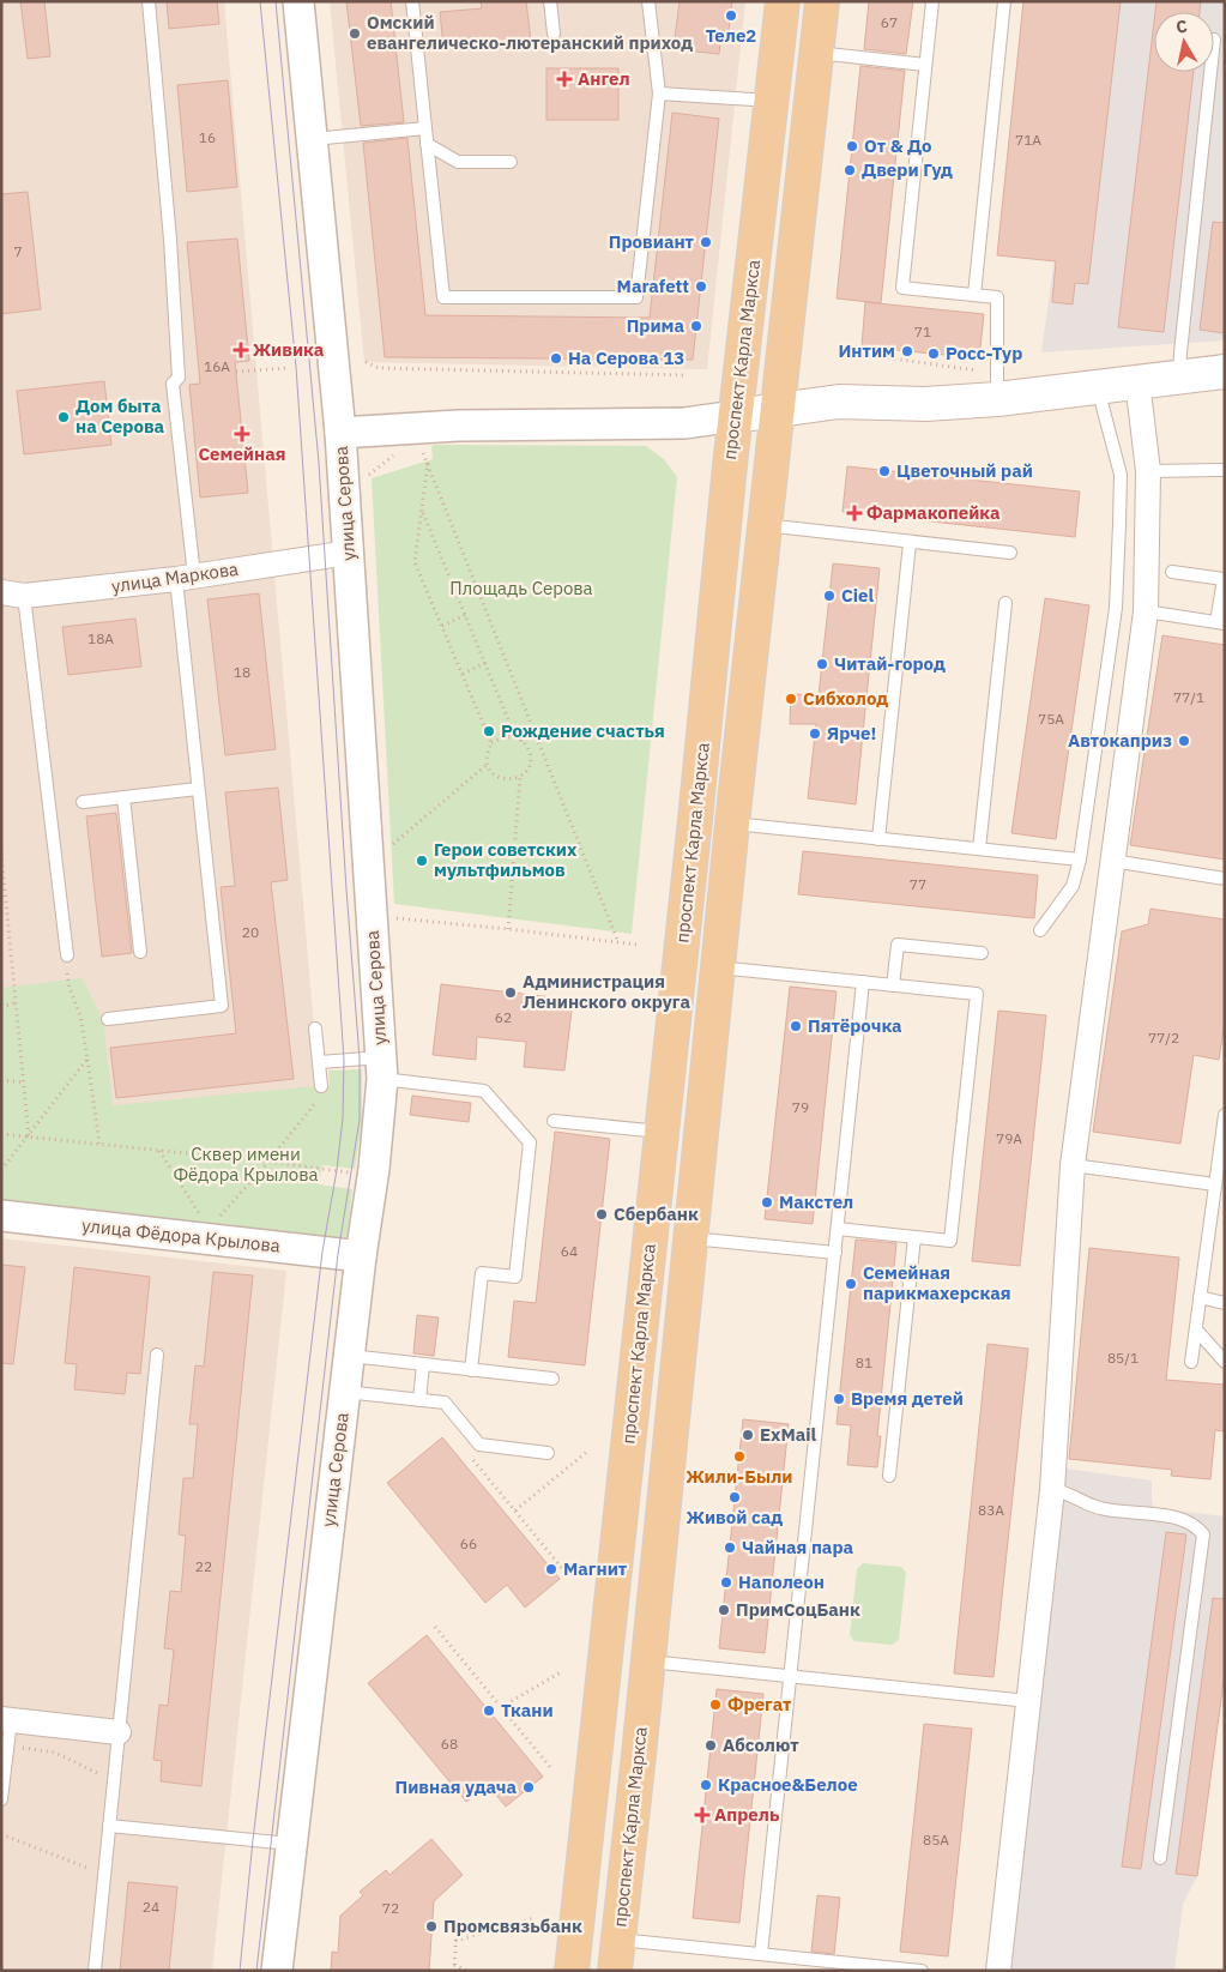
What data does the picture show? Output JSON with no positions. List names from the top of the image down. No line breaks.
{"streets":{"main road":["проспект Карла Маркса"],"street":["улица Серова","улица Маркова","улица Фёдора Крылова"]},"crossings":[["улица Серова","улица Маркова"],["улица Серова","улица Фёдора Крылова"]],"parks":["Площадь Серова","Сквер имени Фёдора Крылова"],"places":{"other":["Теле2","Омский евангелическо-лютеранский приход","От & До","Двери Гуд","Провиант","Marafett","Прима","Интим","Росс-Тур","На Серова 13","Дом быта на Серова","Цветочный рай","Ciel","Читай-город","Сибхолод","Рождение счастья","Ярче!","Автокаприз","Герои советских мультфильмов","Администрация Ленинского округа","Пятёрочка","Макстел","Сбербанк","Семейная парикмахерская","Время детей","ExMail","Жили-Были","Живой сад","Чайная пара","Магнит","Наполеон","ПримСоцБанк","Фрегат","Ткани","Абсолют","Красное&Белое","Пивная удача","Промсвязьбанк"],"health":["Ангел","Живика","Семейная","Фармакопейка","Апрель"]},"house_numbers":["67","16","71А","7","71","16А","18А","18","77/1","75А","77","20","62","77/2","79","79А","64","85/1","81","83А","66","22","68","85А","24","72"],"north":"top"}
